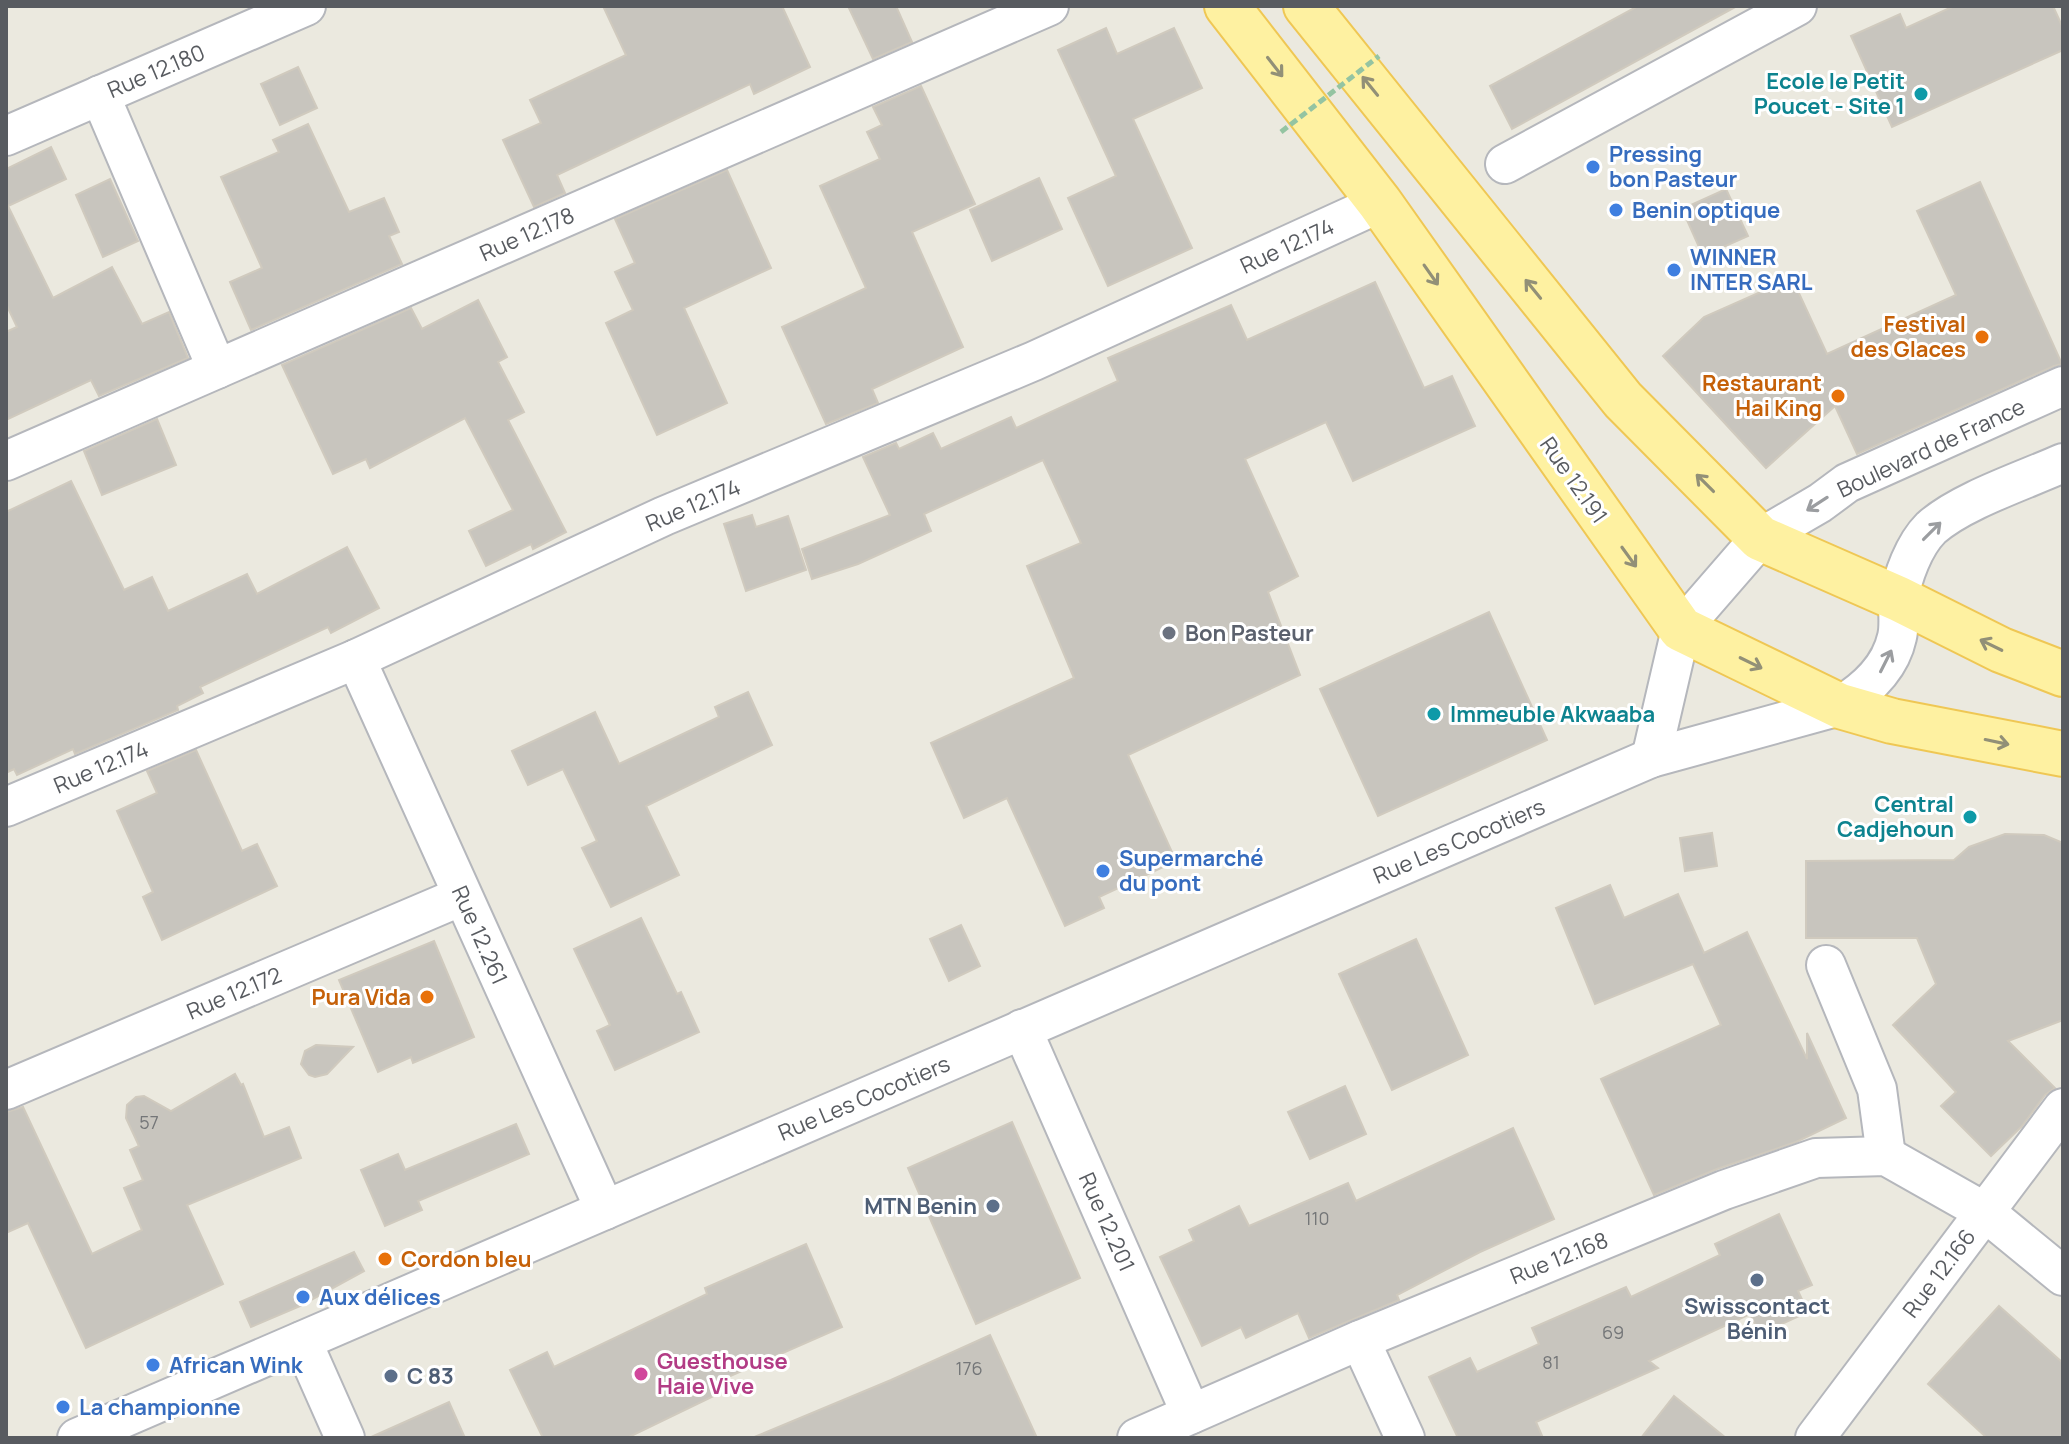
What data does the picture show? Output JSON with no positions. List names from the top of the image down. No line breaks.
{"streets":{"main road":["Rue 12.191"],"street":["Rue 12.180","Rue 12.178","Rue 12.174","Boulevard de France","Rue Les Cocotiers","Rue 12.261","Rue 12.172","Rue 12.201","Rue 12.168","Rue 12.166"]},"crossings":[["Rue 12.174","Rue 12.191"],["Rue 12.174","Rue 12.261"],["Boulevard de France","Rue 12.191"],["Rue 12.191","Rue Les Cocotiers"],["Rue Les Cocotiers","Rue 12.261"],["Rue Les Cocotiers","Rue 12.201"],["Rue 12.261","Rue 12.172"],["Rue 12.201","Rue 12.168"]],"places":["Ecole le Petit Poucet - Site 1","Pressing bon Pasteur","Benin optique","WINNER INTER SARL","Festival des Glaces","Restaurant Hai King","Bon Pasteur","Immeuble Akwaaba","Central Cadjehoun","Supermarché du pont","Pura Vida","MTN Benin","Cordon bleu","Swisscontact Bénin","Aux délices","African Wink","Guesthouse Haie Vive","C 83","La championne"],"house_numbers":["57","110","69","81","176"]}
